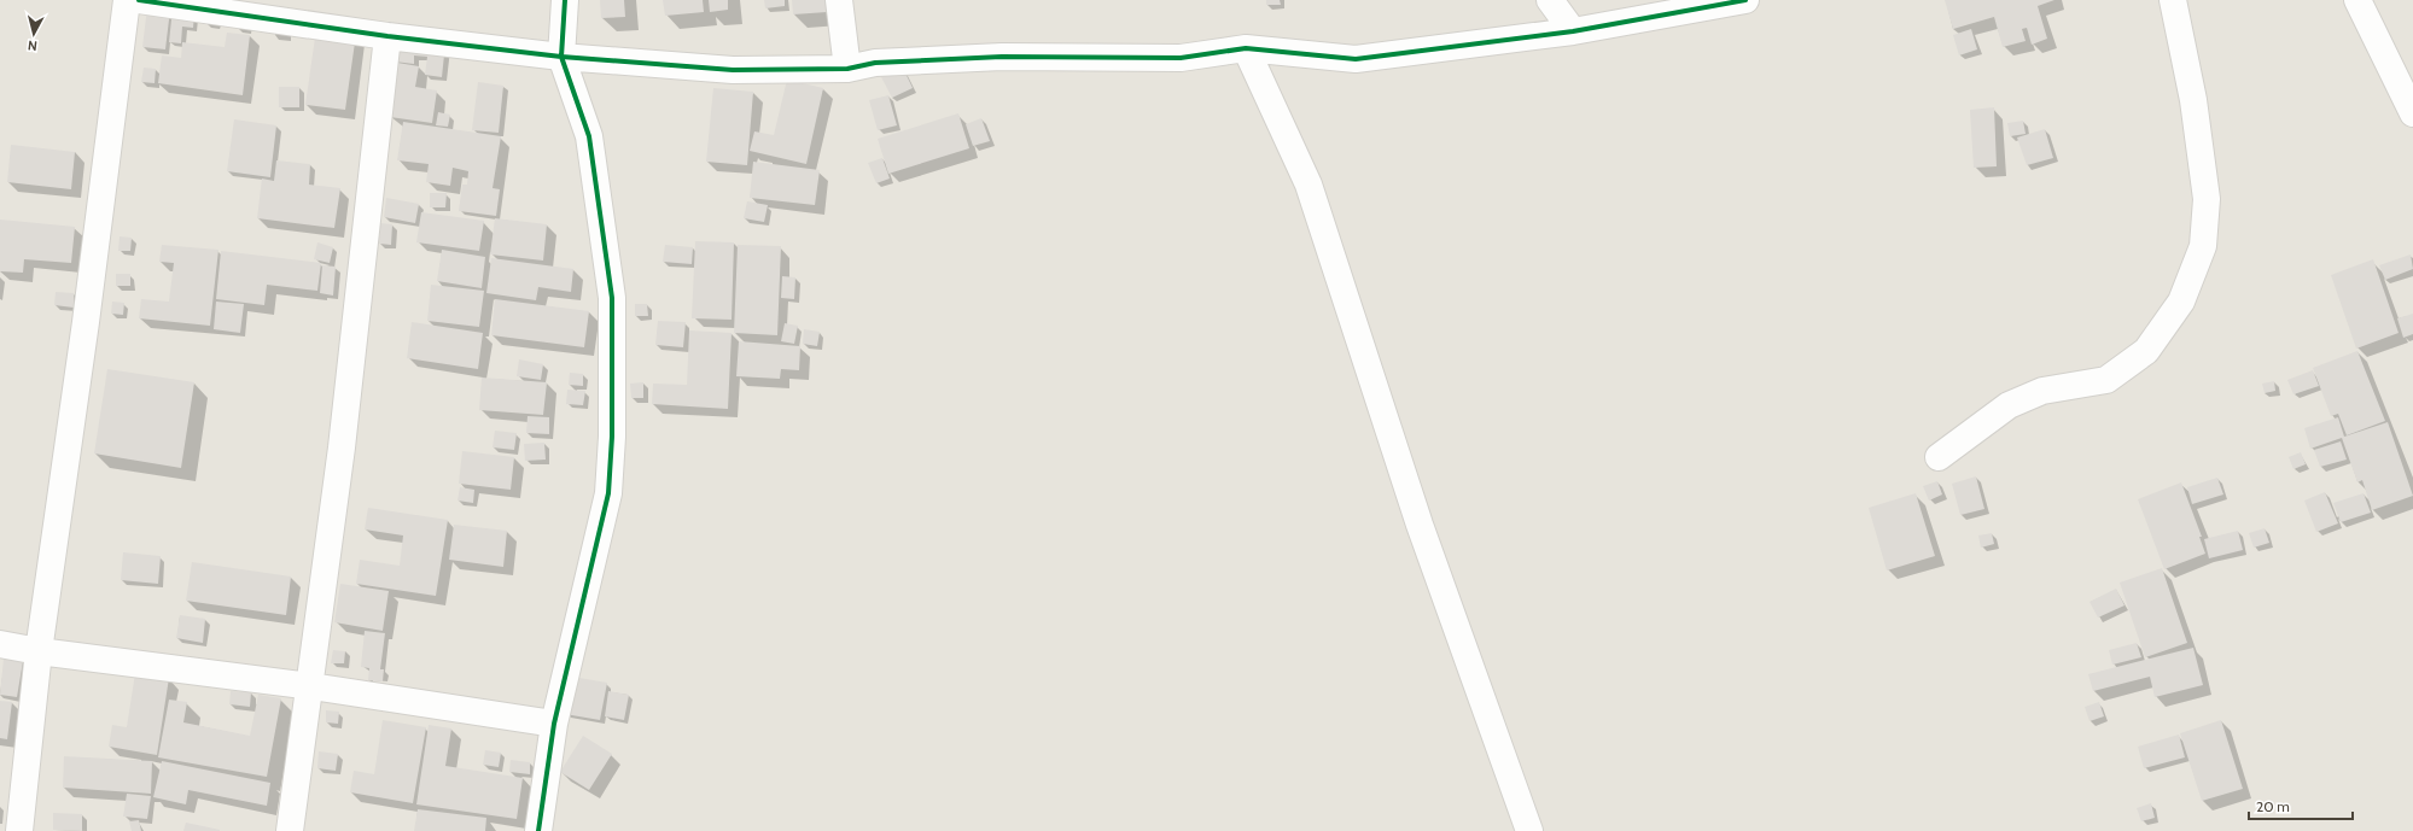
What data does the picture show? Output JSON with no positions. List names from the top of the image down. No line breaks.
{"scale_bar":"20 m","north":"bottom"}
